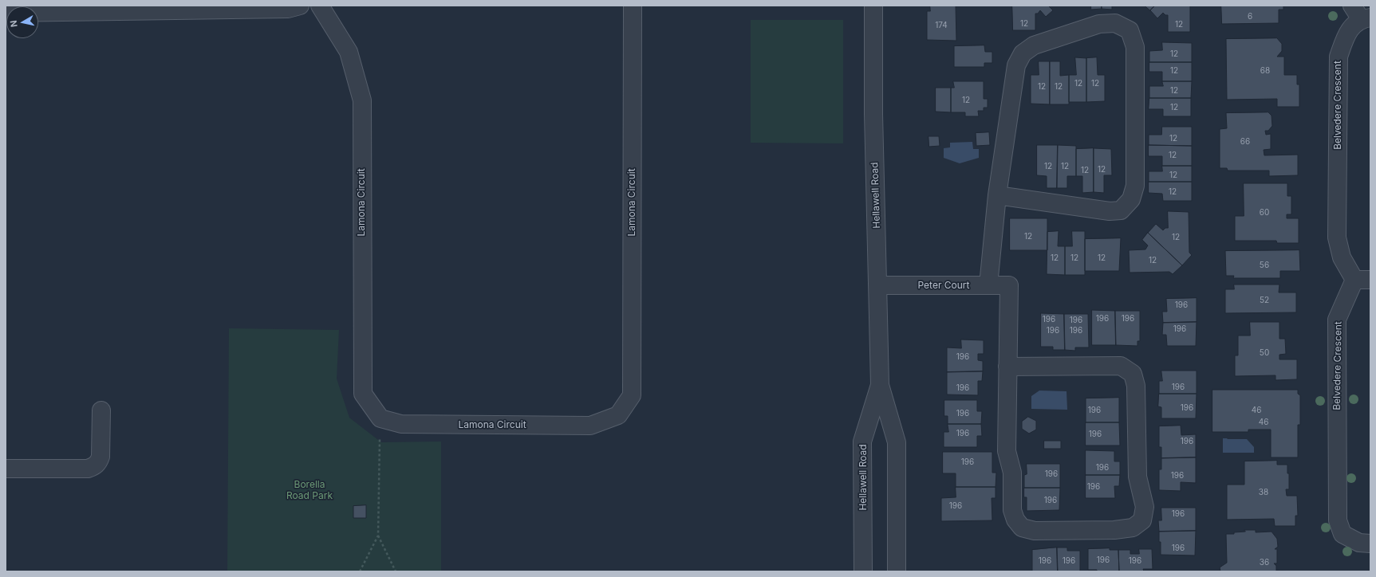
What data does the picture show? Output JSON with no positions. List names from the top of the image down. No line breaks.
{"streets":{"street":["Belvedere Crescent","Hellawell Road","Lamona Circuit","Peter Court"]},"crossings":[["Hellawell Road","Peter Court"]],"parks":["Borella Road Park"],"house_numbers":["6","12","12","174","12","12","68","12","12","12","12","12","12","12","12","66","12","12","12","12","12","12","12","60","12","12","12","12","12","12","56","52","196","196","196","196","196","196","196","196","50","196","196","196","196","196","46","196","46","196","196","196","196","196","196","196","196","38","196","196","196","196","196","196","196","196","36"],"north":"left"}
